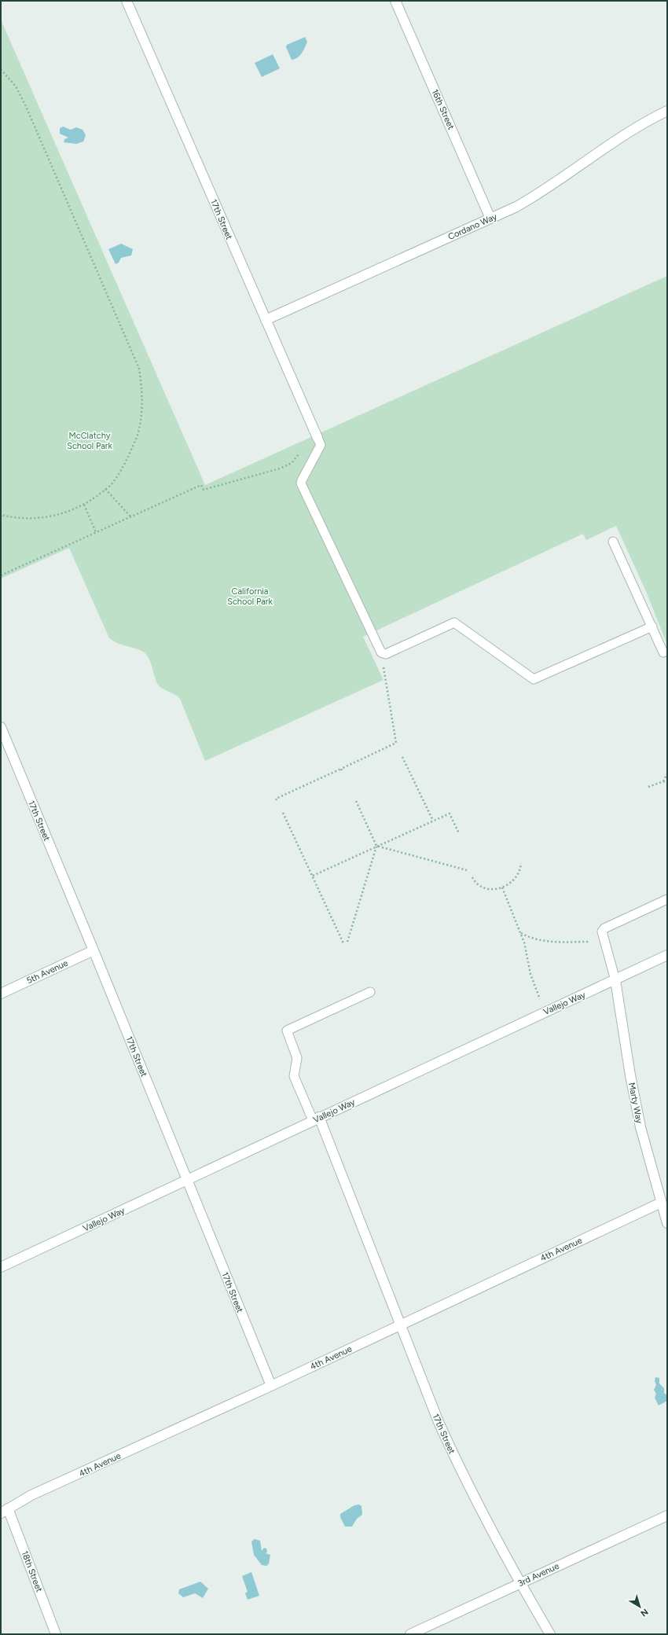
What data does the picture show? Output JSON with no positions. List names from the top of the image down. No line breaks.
{"streets":{"street":["16th Street","17th Street","Cordano Way","5th Avenue","Vallejo Way","Marty Way","4th Avenue","18th Street","3rd Avenue"]},"crossings":[["16th Street","Cordano Way"],["17th Street","Cordano Way"],["17th Street","5th Avenue"],["17th Street","Vallejo Way"],["17th Street","4th Avenue"],["17th Street","3rd Avenue"],["Vallejo Way","Marty Way"],["Marty Way","4th Avenue"],["4th Avenue","18th Street"]],"parks":["McClatchy School Park","California School Park"],"north":"bottom right"}
